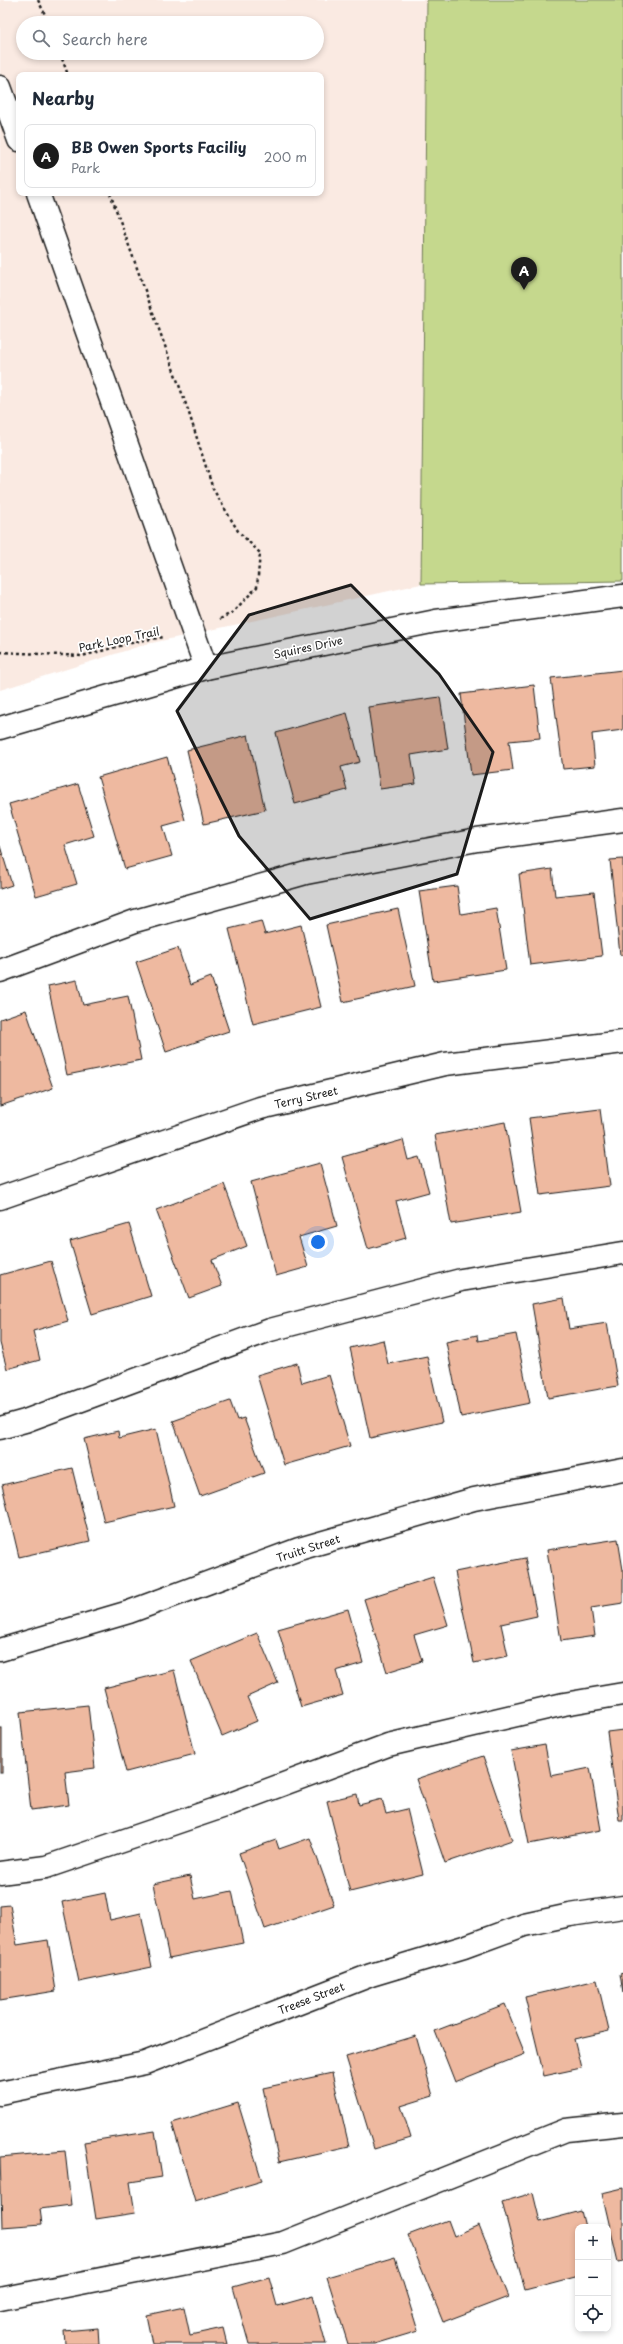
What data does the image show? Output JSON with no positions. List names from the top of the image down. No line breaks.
{"streets":{"street":["Squires Drive","Terry Street","Truitt Street","Treese Street"],"path":["Park Loop Trail"]},"page":{"search":"Search here","heading":"Nearby","list":[{"mark":"A","name":"BB Owen Sports Faciliy","note":"Park","value":"200 m"}],"pins":"A","map_buttons":["+","−"]}}
